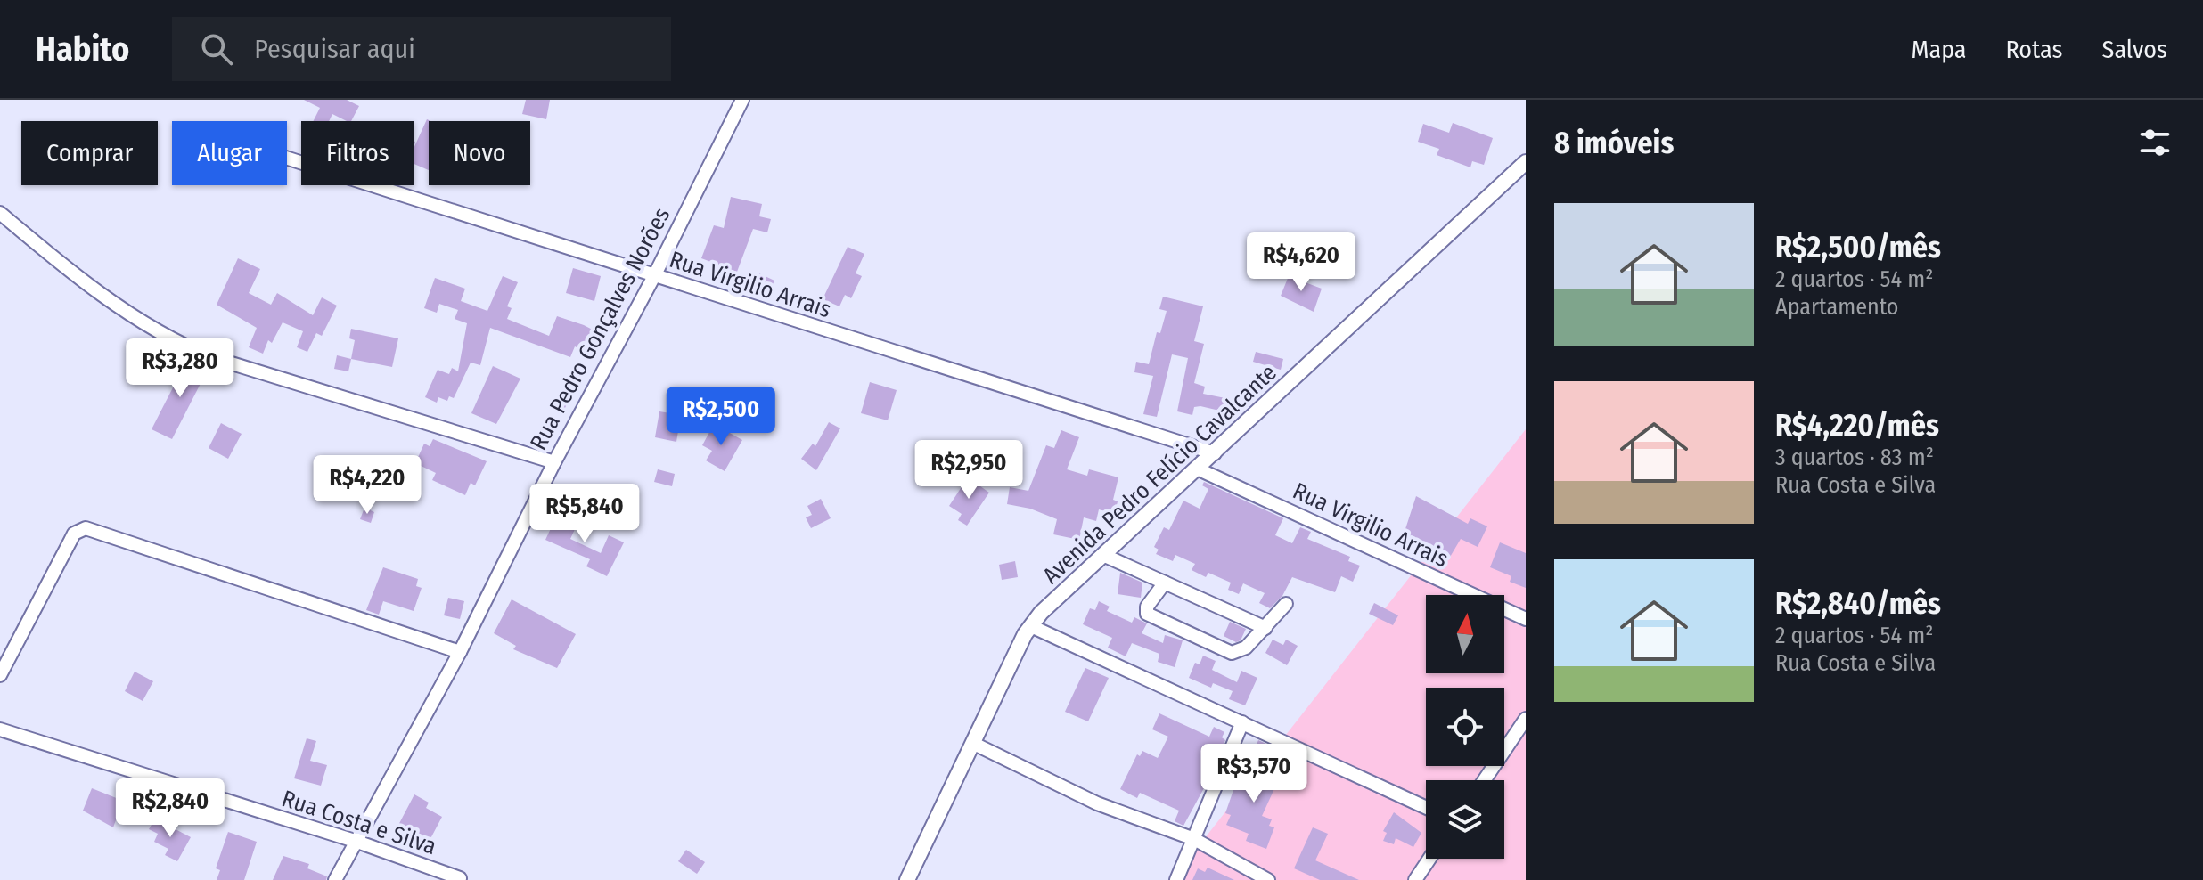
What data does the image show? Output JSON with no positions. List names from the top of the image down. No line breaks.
{"streets":{"street":["Rua Virgilio Arrais","Rua Pedro Gonçalves Norões","Avenida Pedro Felício Cavalcante","Rua Costa e Silva"]},"crossings":[["Rua Virgilio Arrais","Rua Pedro Gonçalves Norões"],["Rua Virgilio Arrais","Avenida Pedro Felício Cavalcante"],["Rua Pedro Gonçalves Norões","Rua Costa e Silva"]],"north":"top","page":{"header":"Habito","search":"Pesquisar aqui","nav":["Mapa","Rotas","Salvos"],"heading":"8 imóveis","chip":["Comprar","Alugar","Filtros","Novo"],"list":[{"name":"R$2,500/mês","note":"2 quartos · 54 m² · Apartamento"},{"name":"R$4,220/mês","note":"3 quartos · 83 m² · Rua Costa e Silva"},{"name":"R$2,840/mês","note":"2 quartos · 54 m² · Rua Costa e Silva"}],"price":["R$4,620","R$3,280","R$2,500","R$2,950","R$4,220","R$5,840","R$3,570","R$2,840"]}}
